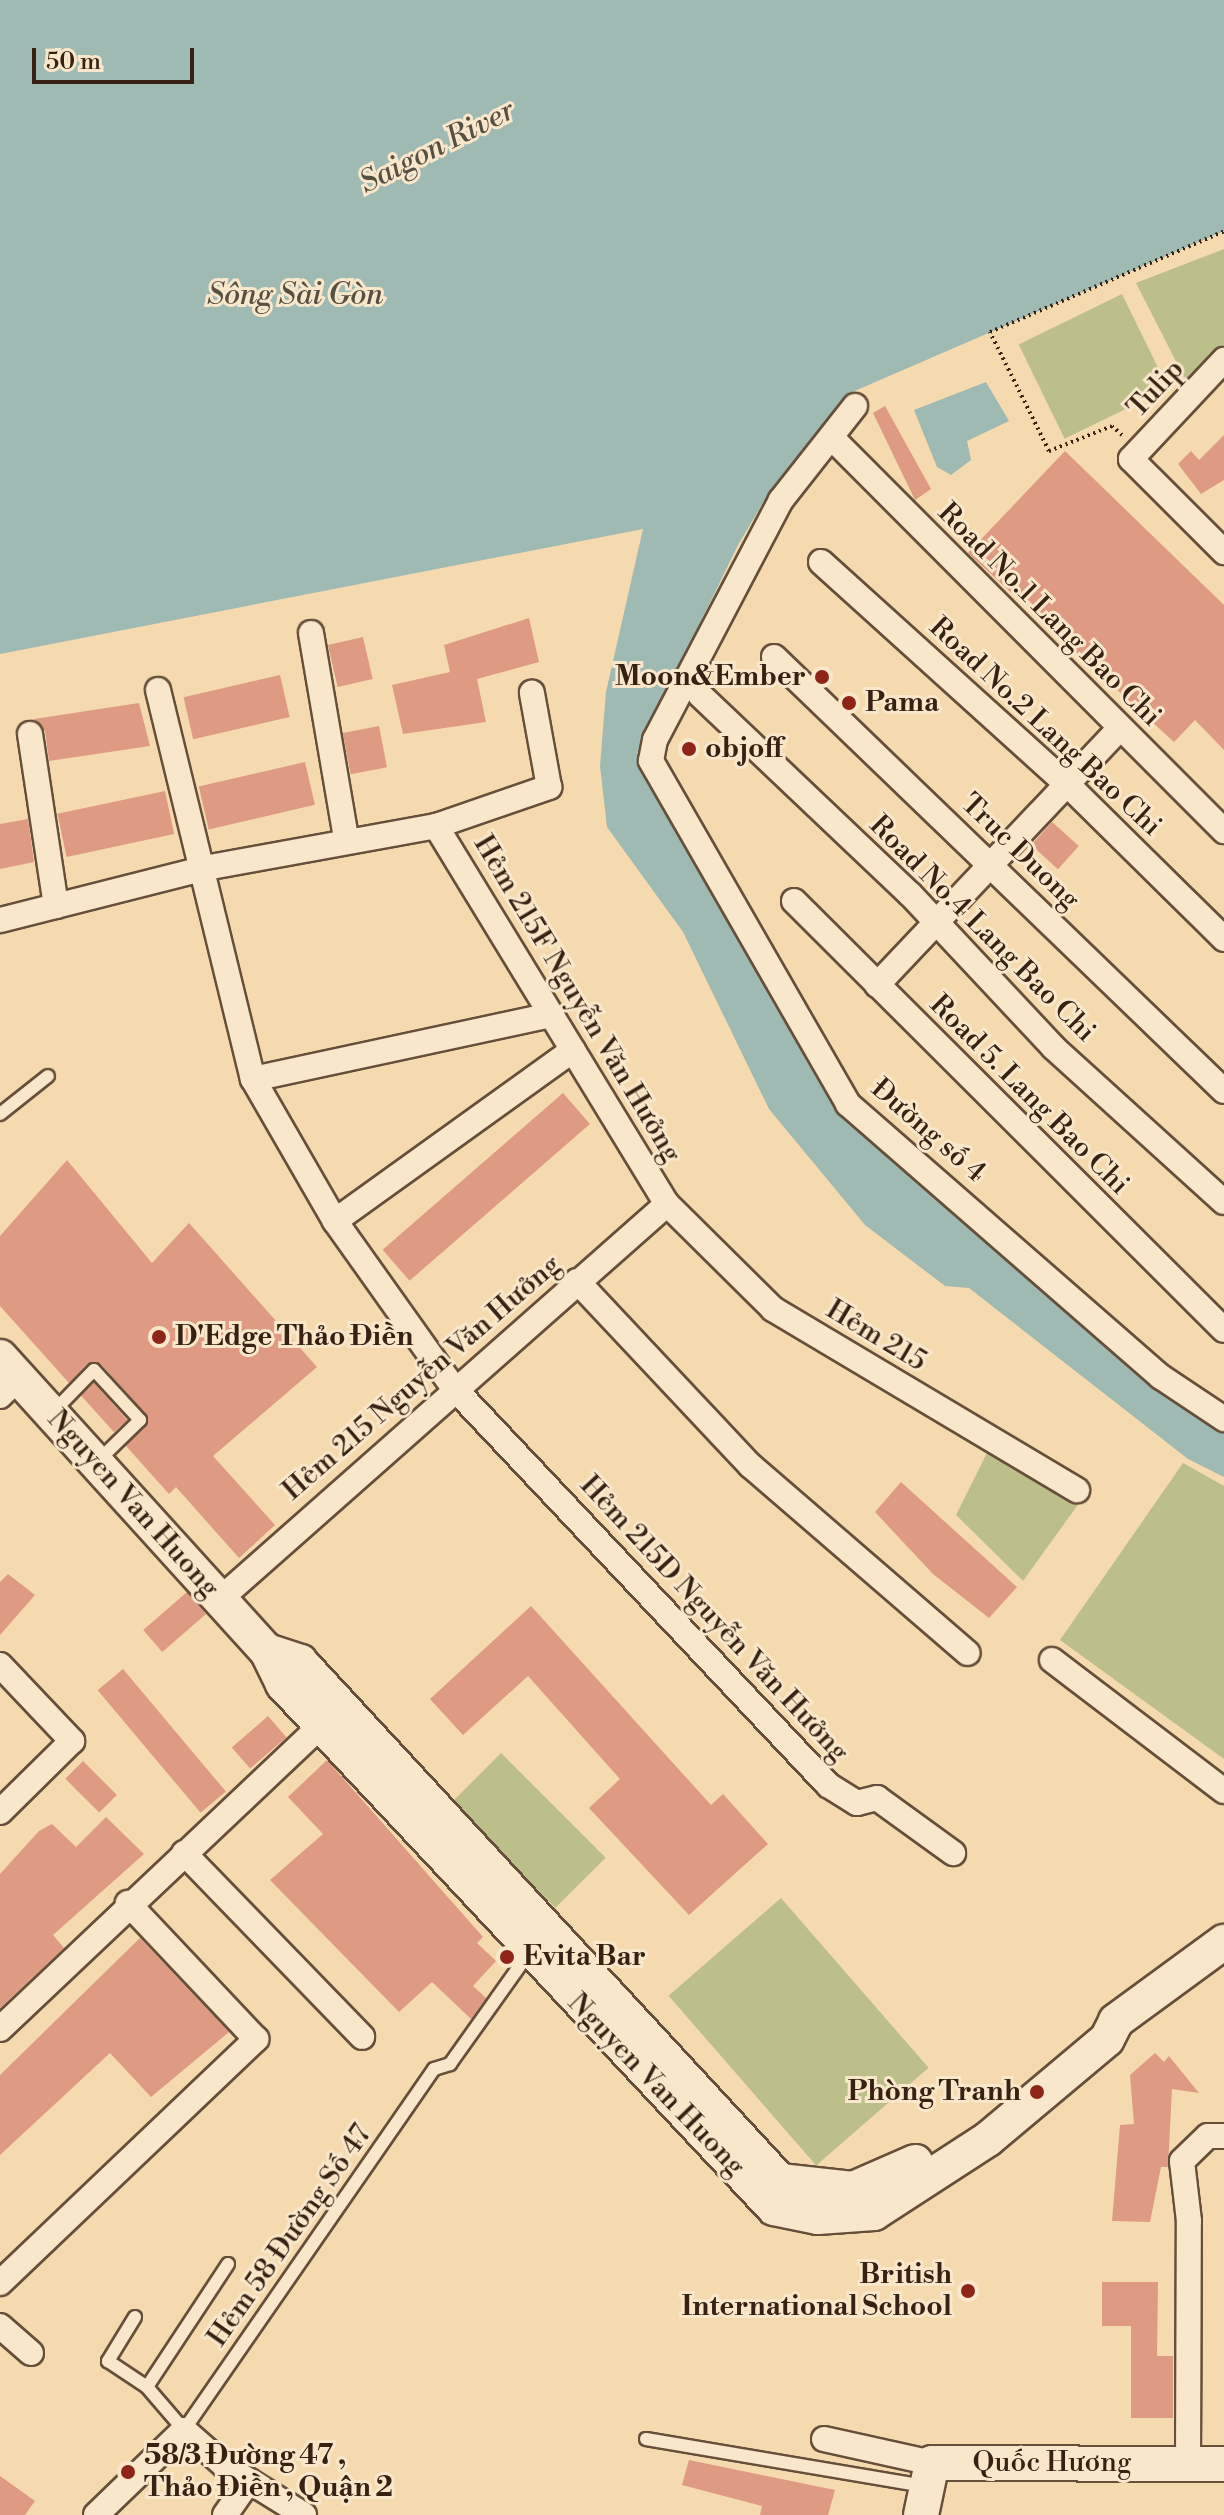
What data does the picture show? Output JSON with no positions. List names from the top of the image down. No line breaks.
{"streets":{"main road":["Nguyen Van Huong","Quốc Hương"],"street":["Tulip","Road No.1 Lang Bao Chi","Road No.2 Lang Bao Chi","Truc Duong","Road No.4 Lang Bao Chi","Hẻm 215F Nguyễn Văn Hưởng","Road 5. Lang Bao Chi","Đường số 4","Hẻm 215","Hẻm 215 Nguyễn Văn Hưởng","Hẻm 215D Nguyễn Văn Hưởng"],"lane":["Hẻm 58 Đường Số 47"]},"crossings":[["Road No.4 Lang Bao Chi","Đường số 4"],["Hẻm 215F Nguyễn Văn Hưởng","Hẻm 215"],["Hẻm 215F Nguyễn Văn Hưởng","Hẻm 215 Nguyễn Văn Hưởng"],["Hẻm 215","Hẻm 215 Nguyễn Văn Hưởng"],["Hẻm 215 Nguyễn Văn Hưởng","Nguyen Van Huong"],["Hẻm 215 Nguyễn Văn Hưởng","Hẻm 215D Nguyễn Văn Hưởng"],["Nguyen Van Huong","Hẻm 58 Đường Số 47"]],"water":["Saigon River","Sông Sài Gòn"],"places":["Moon&Ember","Pama","objoff","D'Edge Thảo Điền","Evita Bar","Phòng Tranh","British International School","58/3 Đường 47 , Thảo Điền , Quận 2"],"scale_bar":"50 m"}
